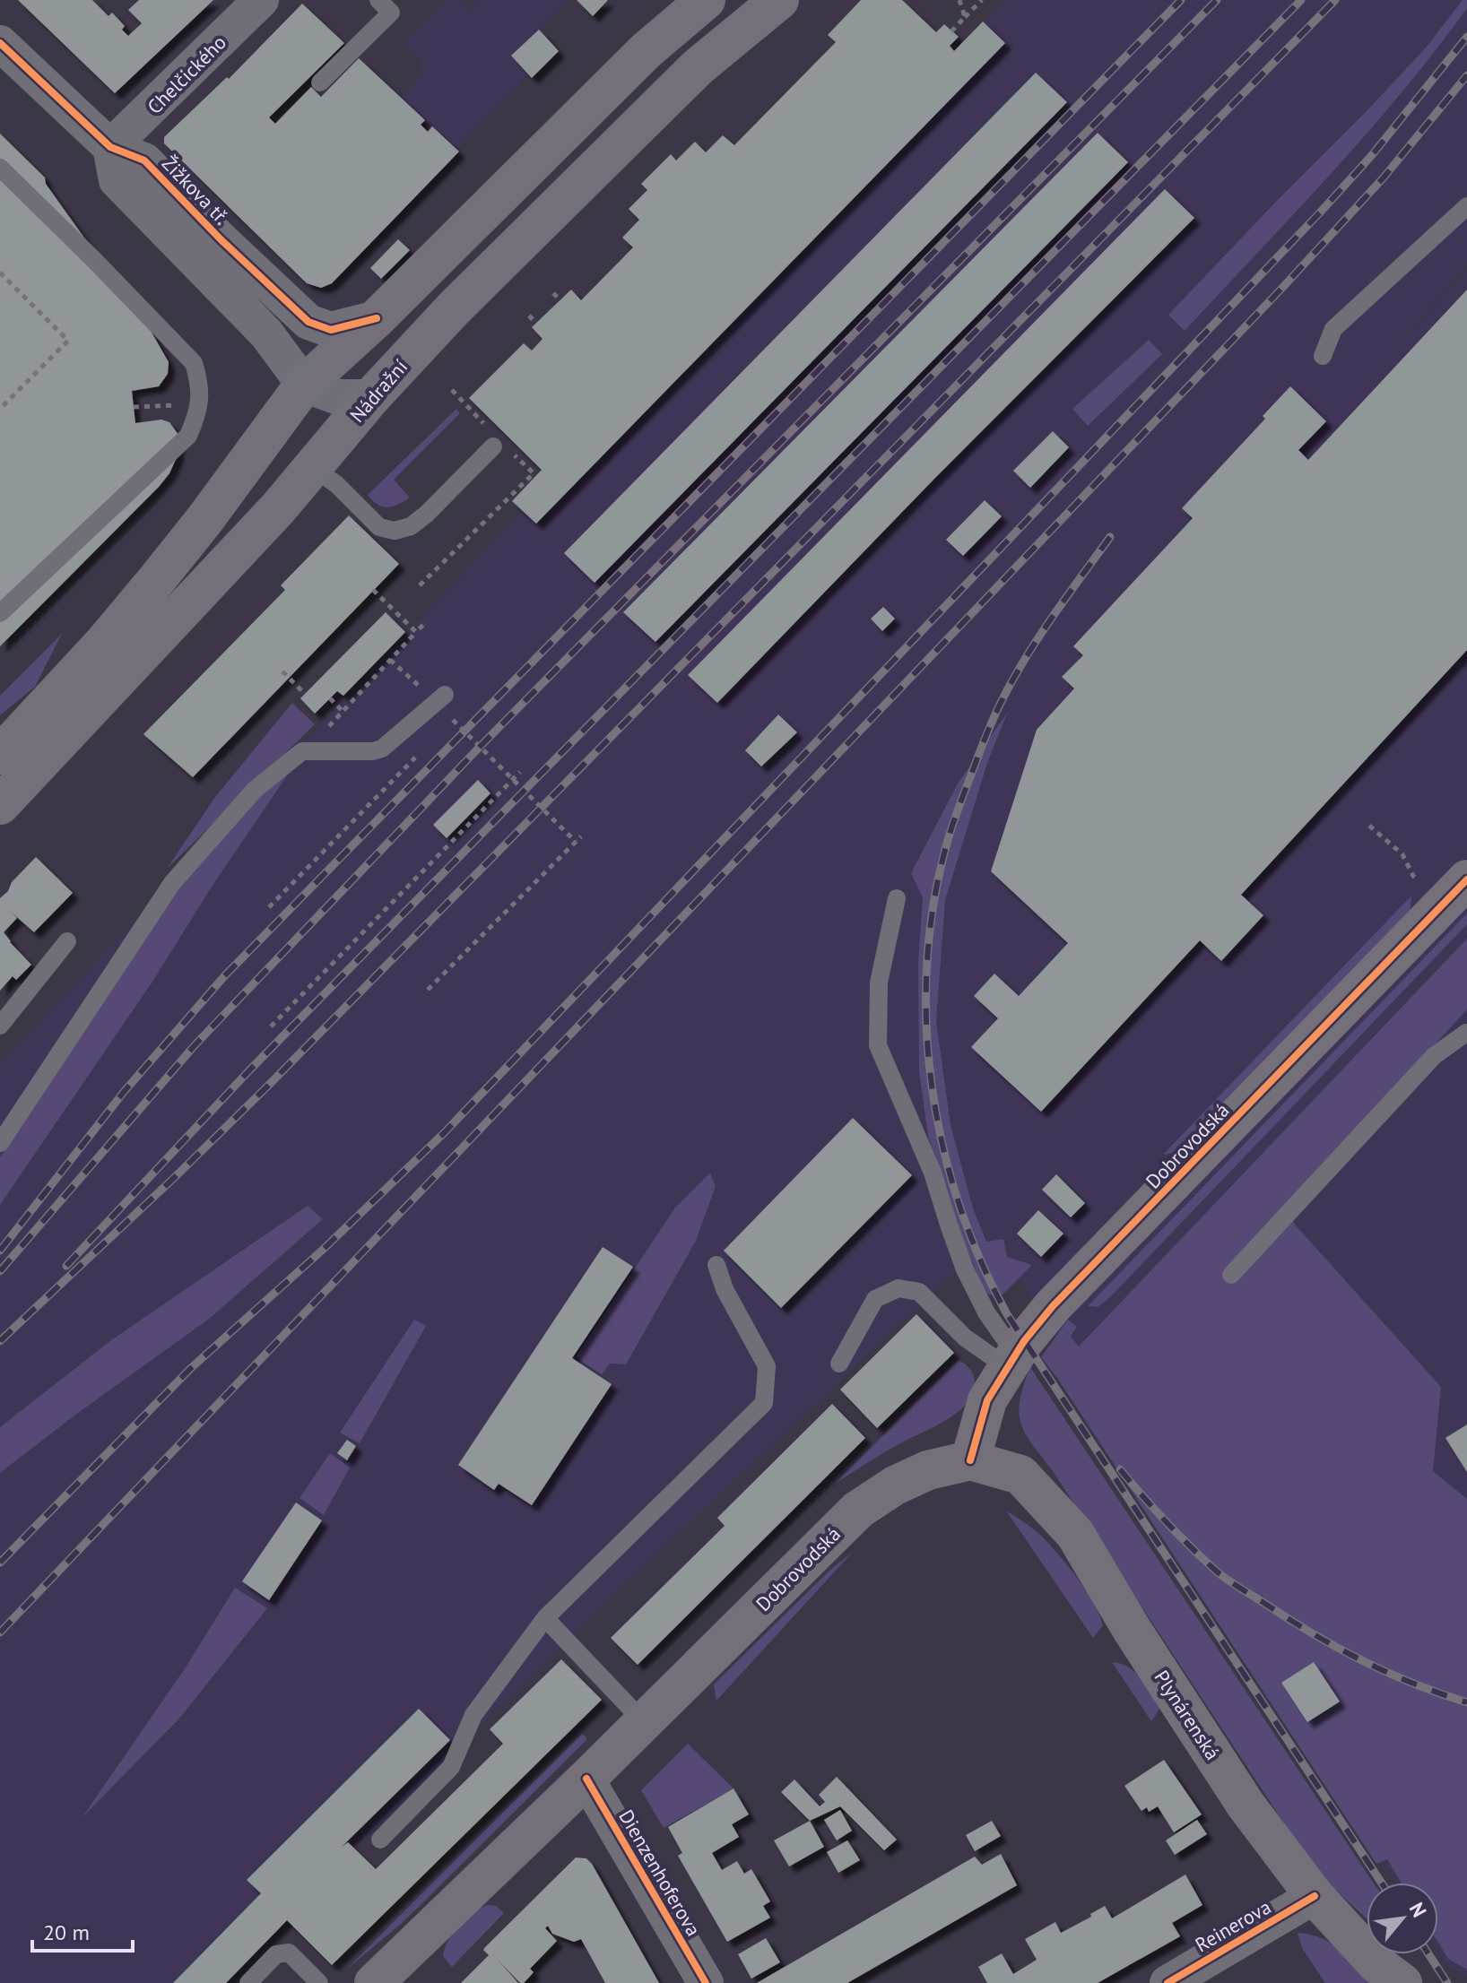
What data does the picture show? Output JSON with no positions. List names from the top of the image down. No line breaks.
{"streets":{"main road":["Nádražní","Dobrovodská","Plynárenská"],"street":["Chelčického","Žižkova tř.","Dienzenhoferova","Reinerova"]},"crossings":[["Chelčického","Žižkova tř."],["Dobrovodská","Plynárenská"],["Dobrovodská","Dienzenhoferova"],["Plynárenská","Reinerova"]],"scale_bar":"20 m","north":"top right"}
